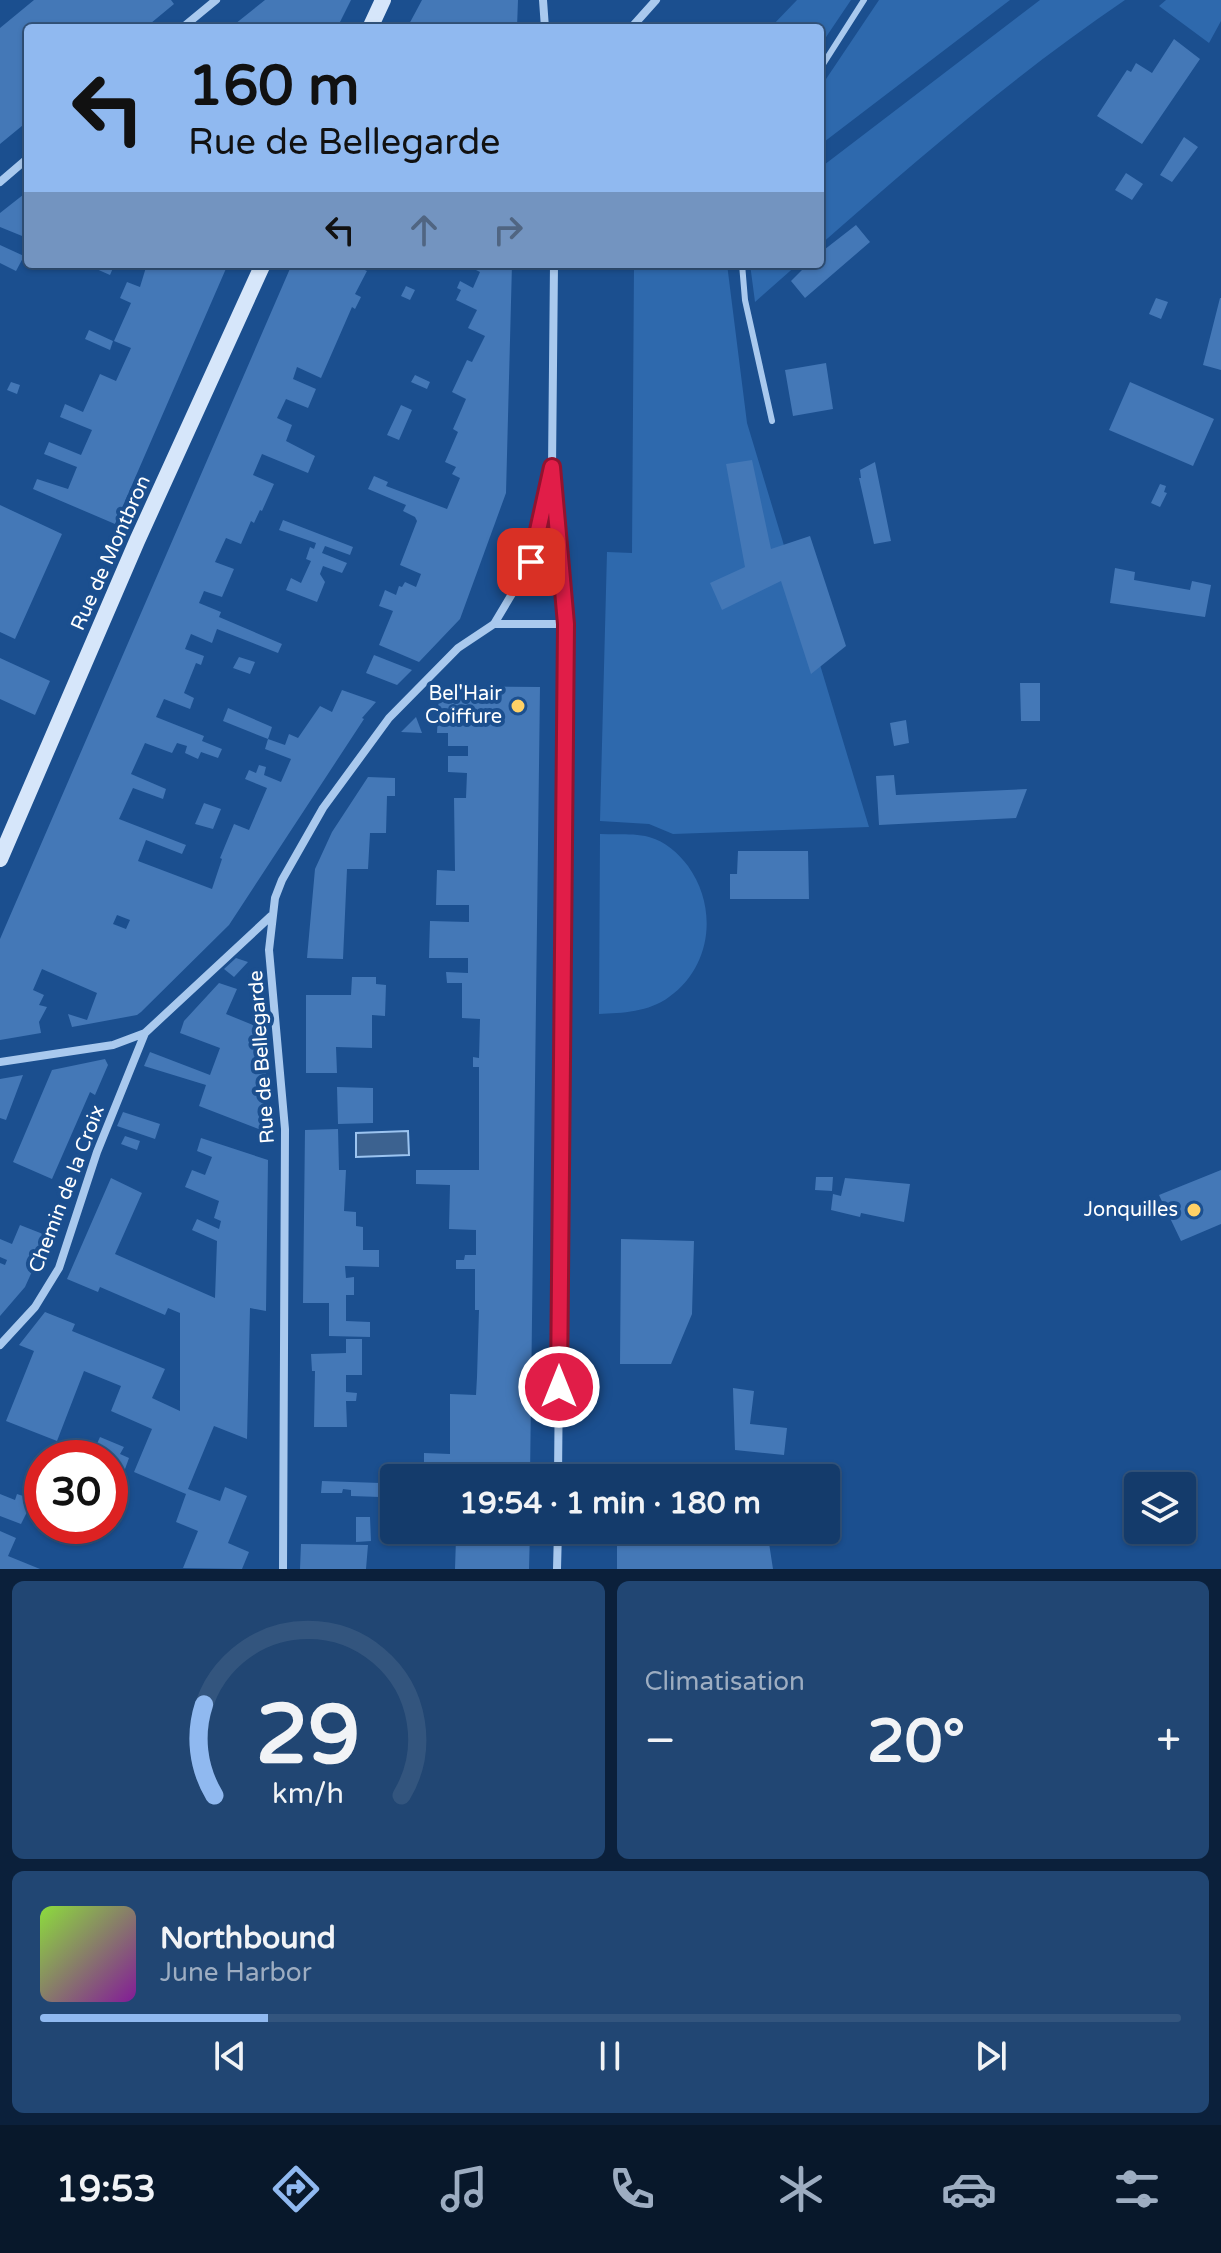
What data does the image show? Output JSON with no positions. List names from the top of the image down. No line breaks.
{"streets":{"main road":["Rue de Montbron"],"street":["Rue de Bellegarde","Chemin de la Croix"]},"places":["Bel'Hair Coiffure","Jonquilles"],"page":{"turn":["160 m","Rue de Bellegarde"],"limit":"30","trip":"19:54 · 1 min · 180 m","tile":"Climatisation","heat":["−","20°","+"],"song":["Northbound","June Harbor"],"tabs":"19:53","gauge":["29","km/h"]}}
